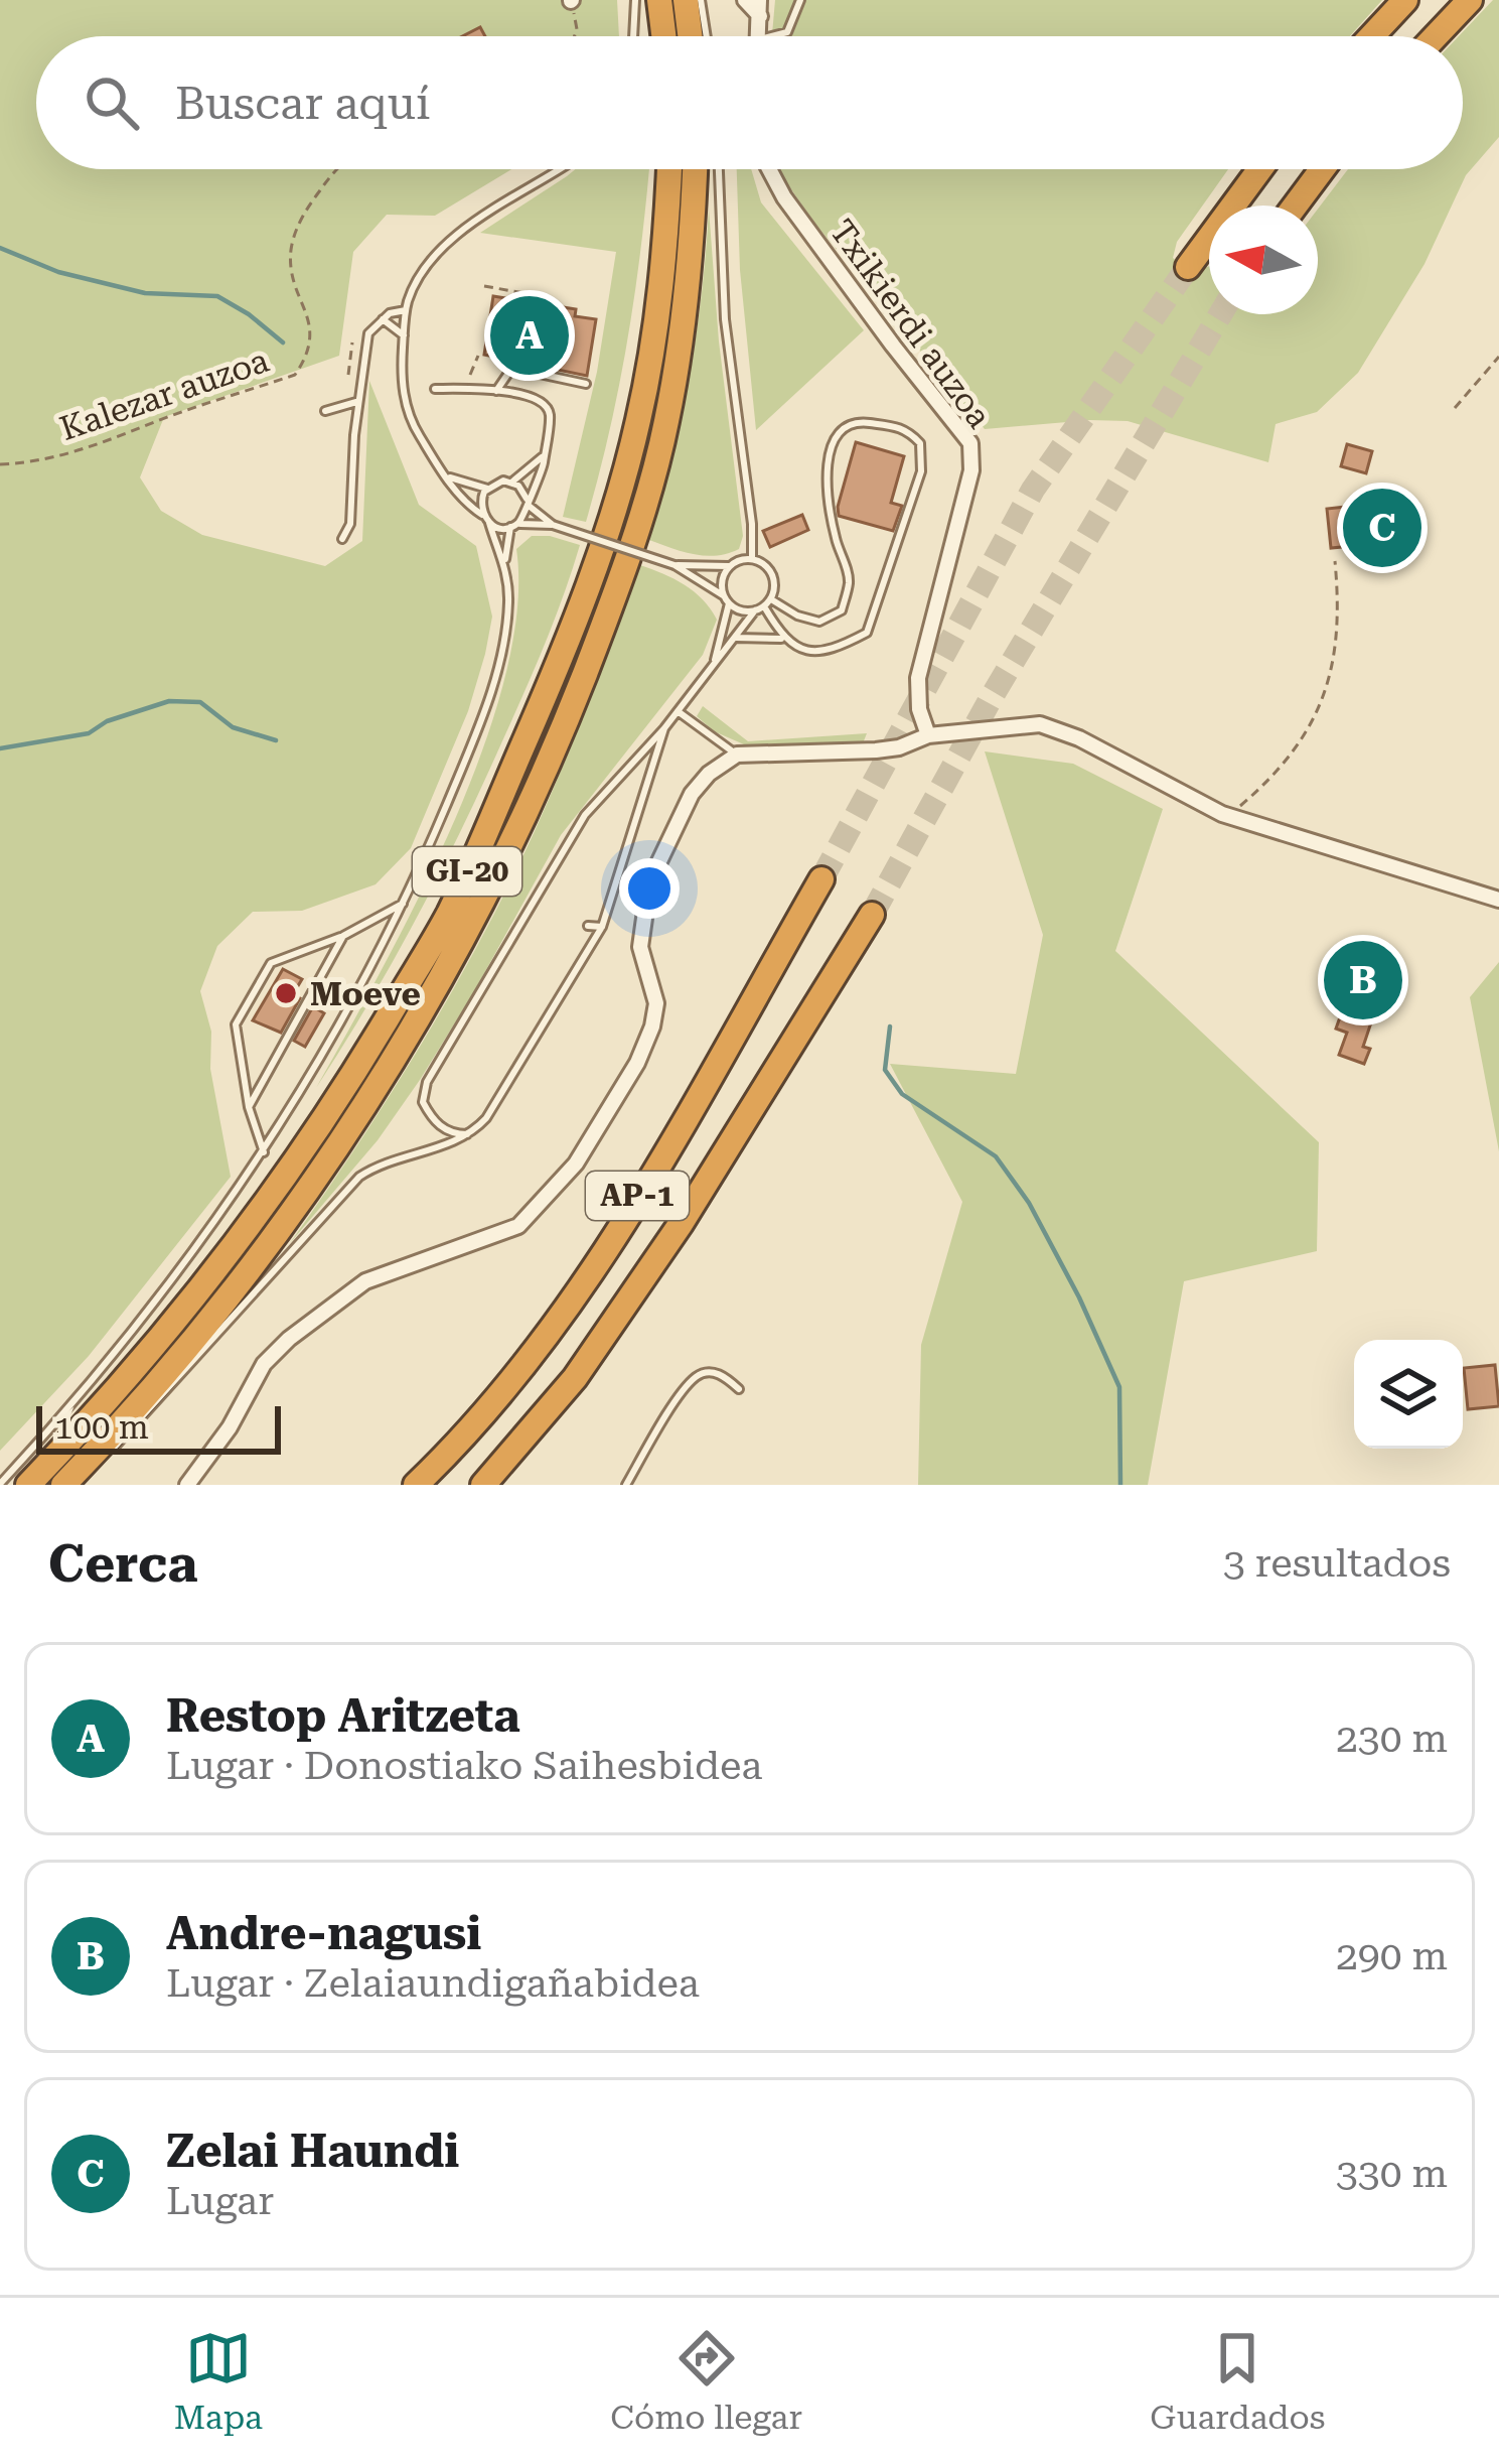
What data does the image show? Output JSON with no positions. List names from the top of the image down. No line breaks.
{"streets":{"highway":["GI-20","AP-1"],"street":["Txikierdi auzoa"],"path":["Kalezar auzoa"]},"places":["Moeve"],"scale_bar":"100 m","north":"left","page":{"search":"Buscar aquí","pins":["A","C","B"],"scale":"100 m","heading":["Cerca","3 resultados"],"list":[{"mark":"A","name":"Restop Aritzeta","note":"Lugar · Donostiako Saihesbidea","value":"230 m"},{"mark":"B","name":"Andre-nagusi","note":"Lugar · Zelaiaundigañabidea","value":"290 m"},{"mark":"C","name":"Zelai Haundi","note":"Lugar","value":"330 m"}],"nav":["Mapa","Cómo llegar","Guardados"]}}
